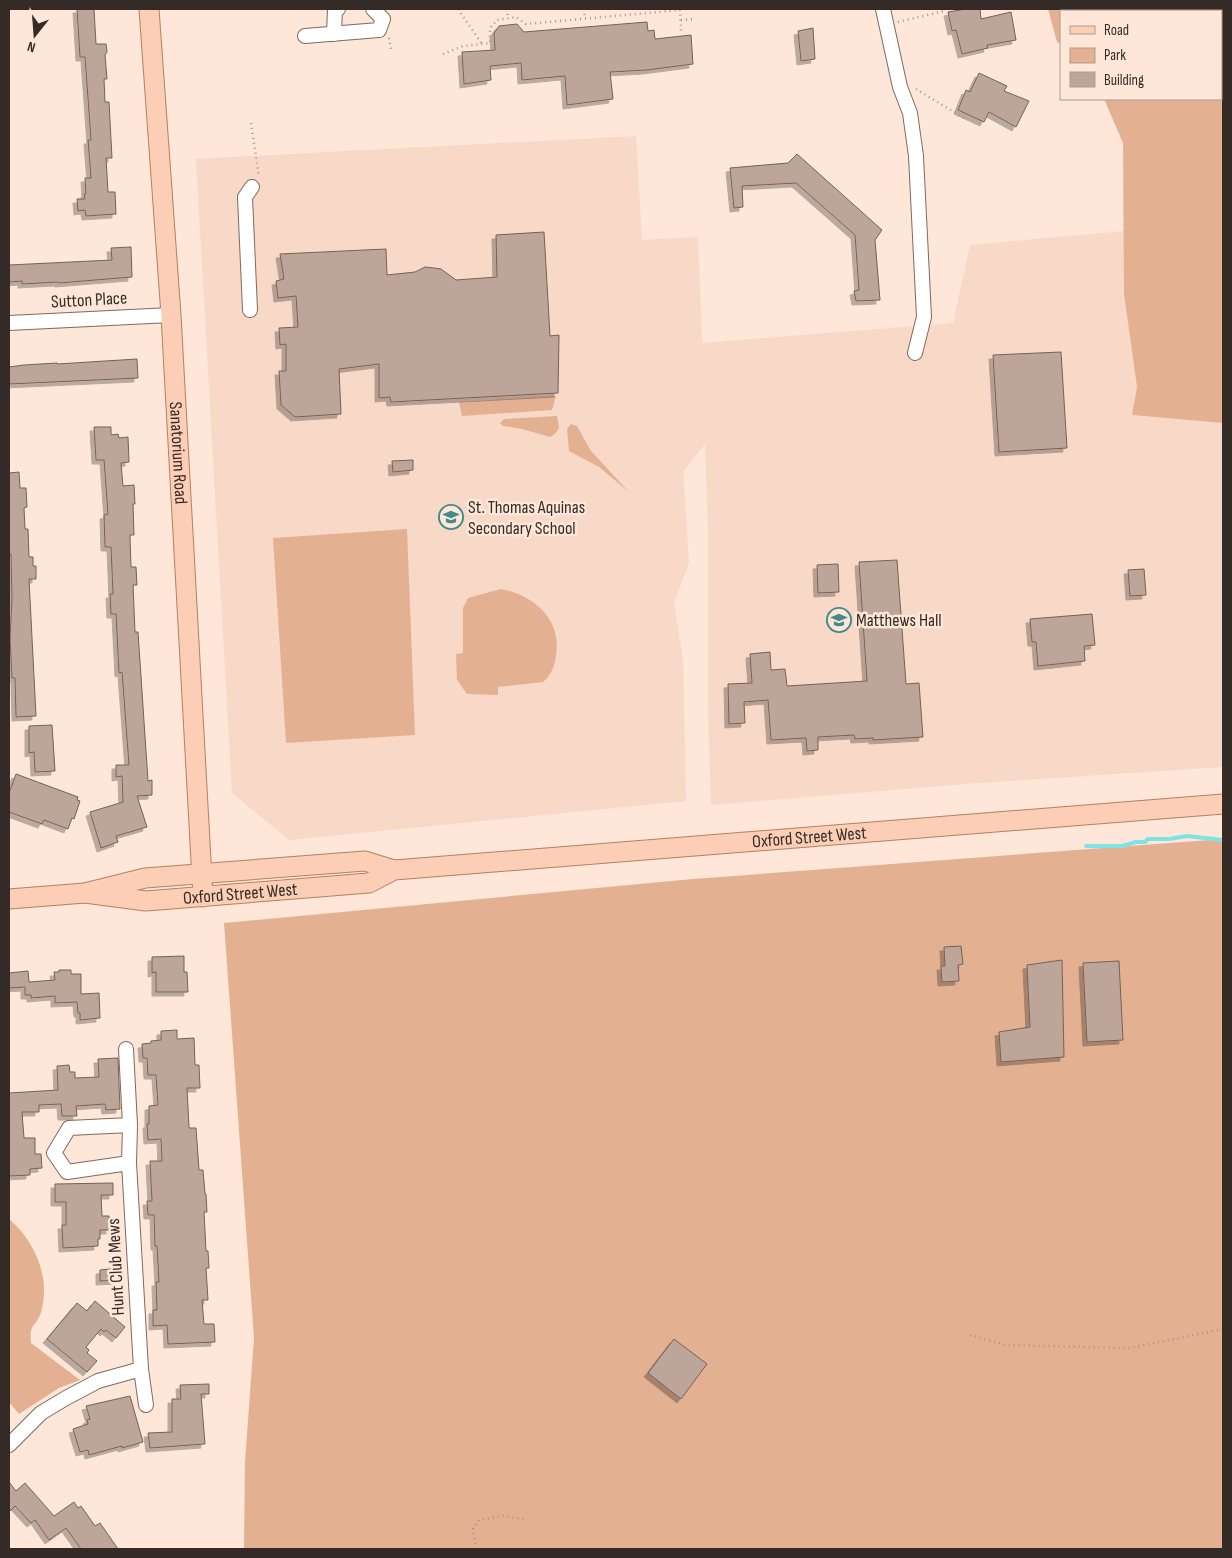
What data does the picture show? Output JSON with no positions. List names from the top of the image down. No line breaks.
{"streets":{"main road":["Sanatorium Road","Oxford Street West"],"street":["Sutton Place","Hunt Club Mews"]},"crossings":[["Sutton Place","Sanatorium Road"],["Sanatorium Road","Oxford Street West"]],"places":{"school or university":["St. Thomas Aquinas Secondary School","Matthews Hall"]},"legend":["Road","Park","Building"],"north":"bottom"}
